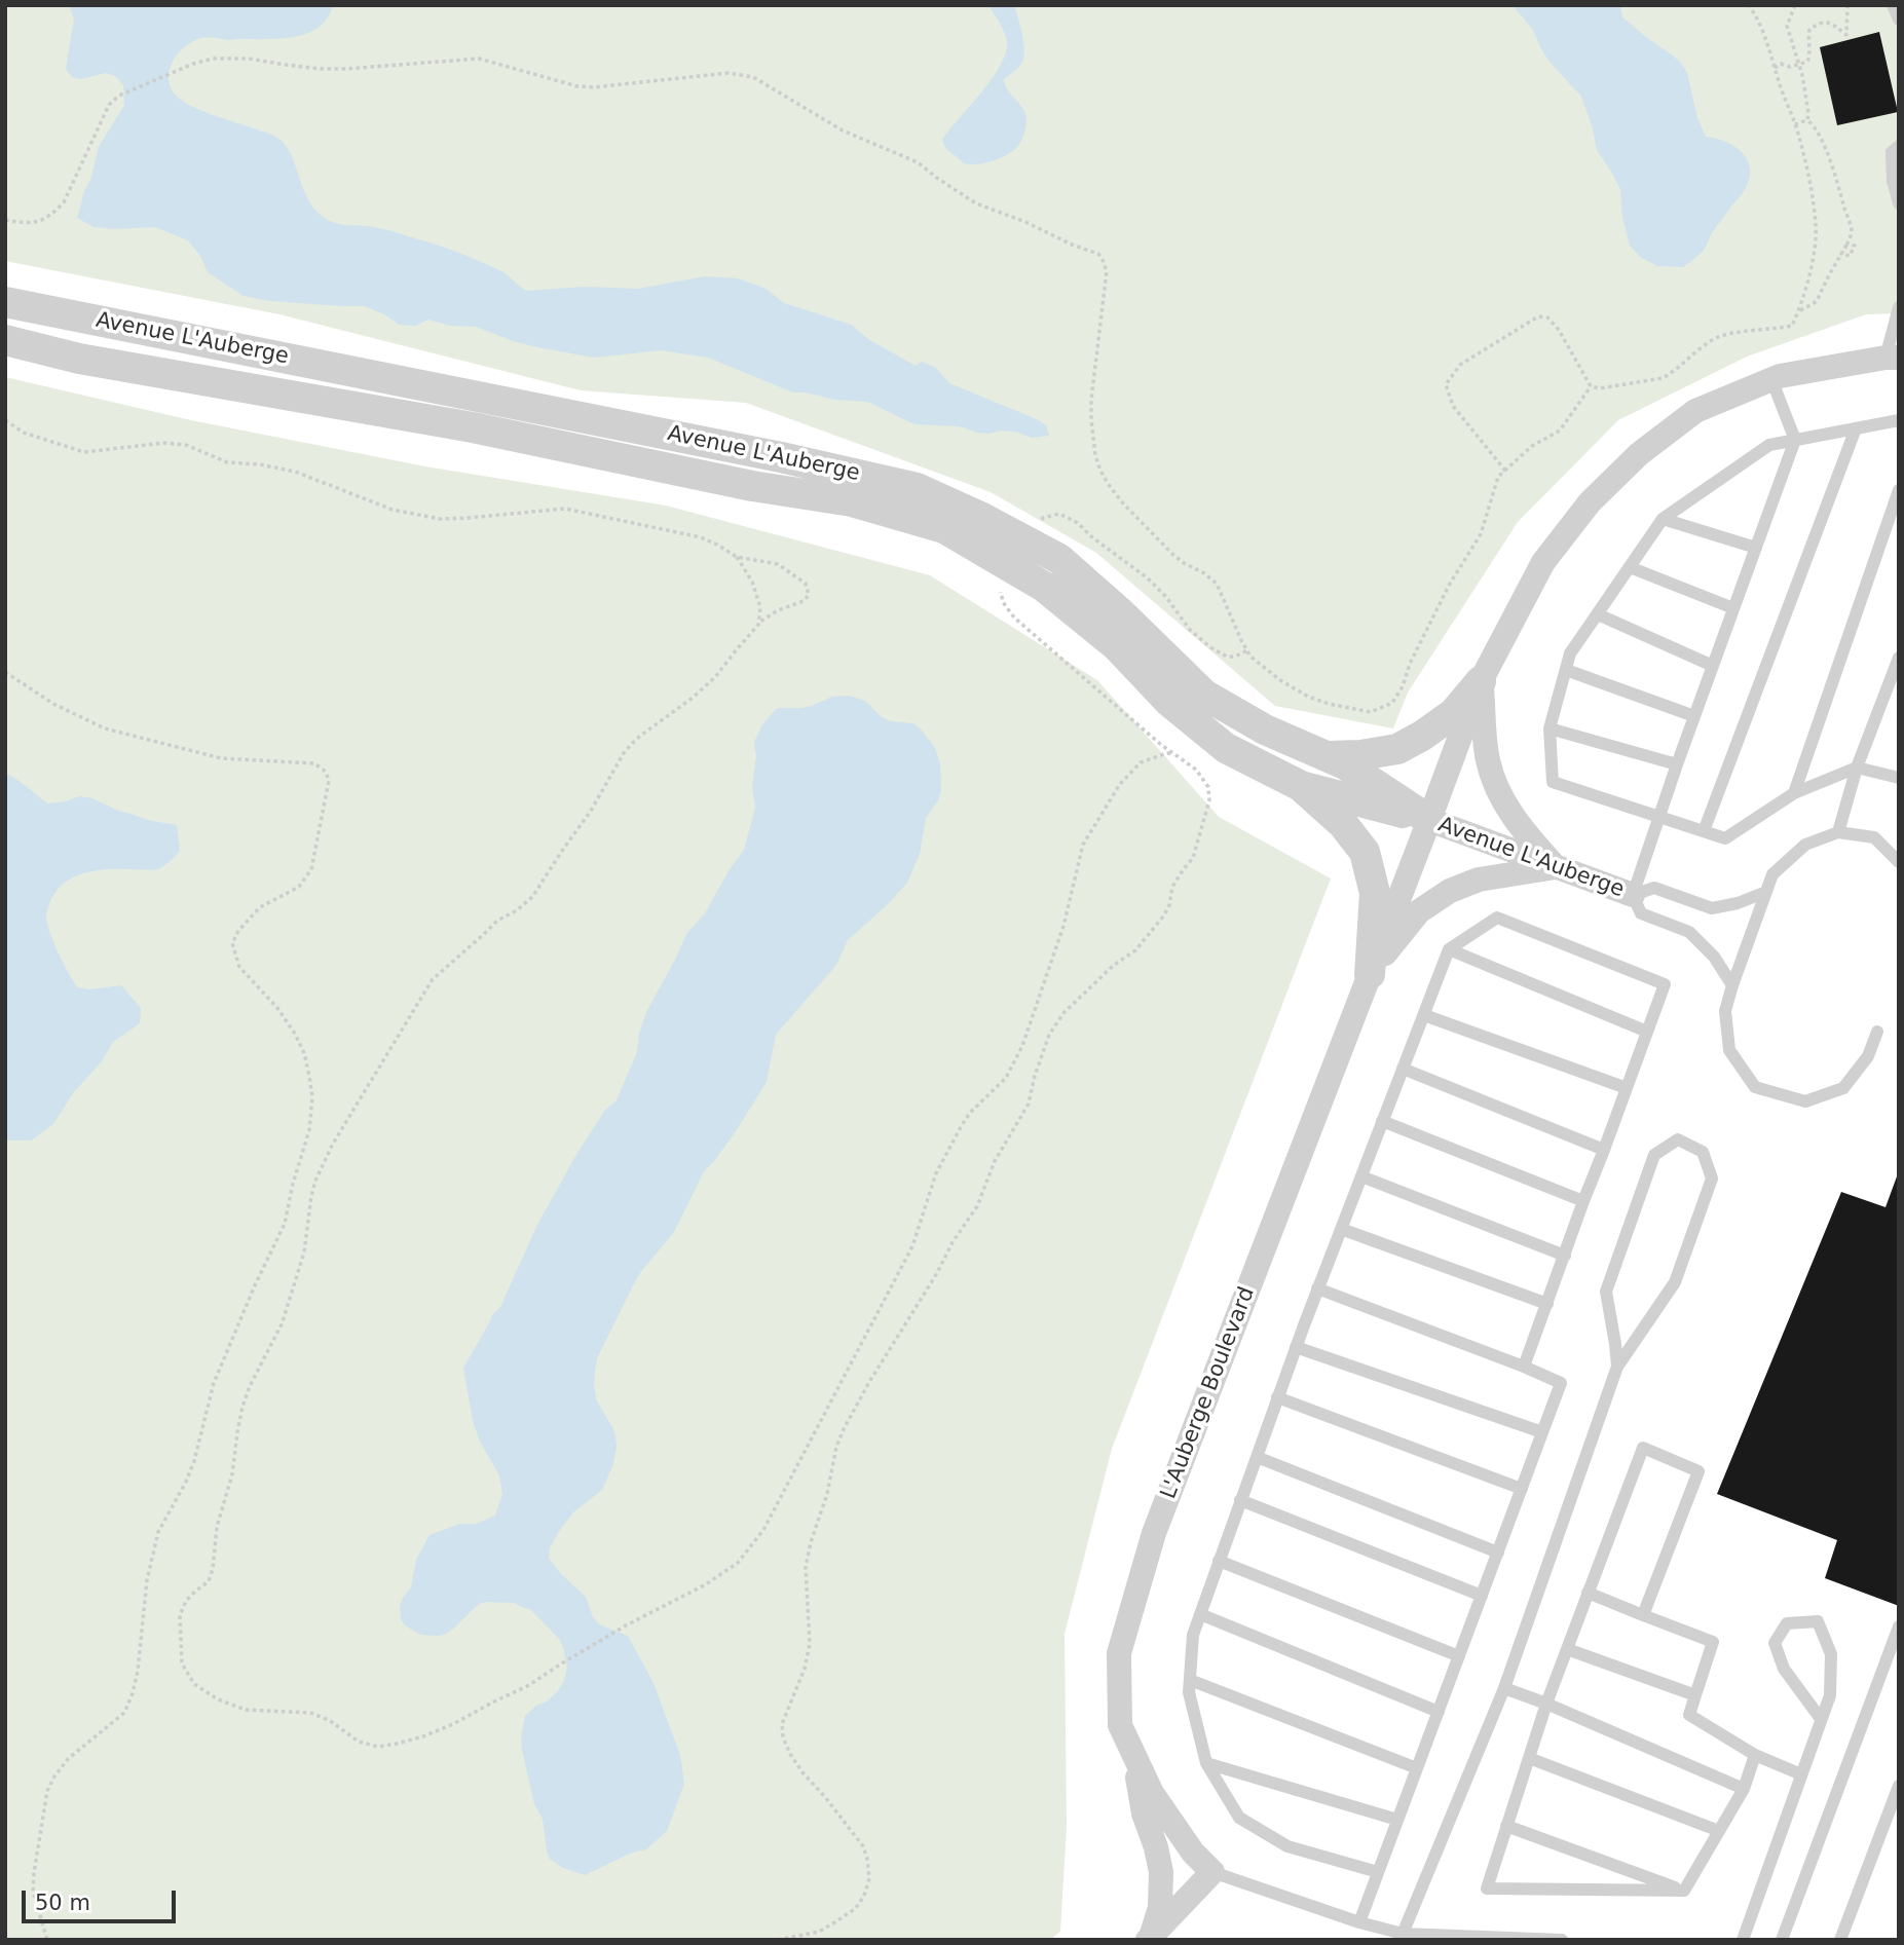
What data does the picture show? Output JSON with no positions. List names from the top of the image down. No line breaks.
{"streets":{"street":["Avenue L'Auberge","L'Auberge Boulevard"]},"crossings":[["Avenue L'Auberge","L'Auberge Boulevard"]],"scale_bar":"50 m"}
